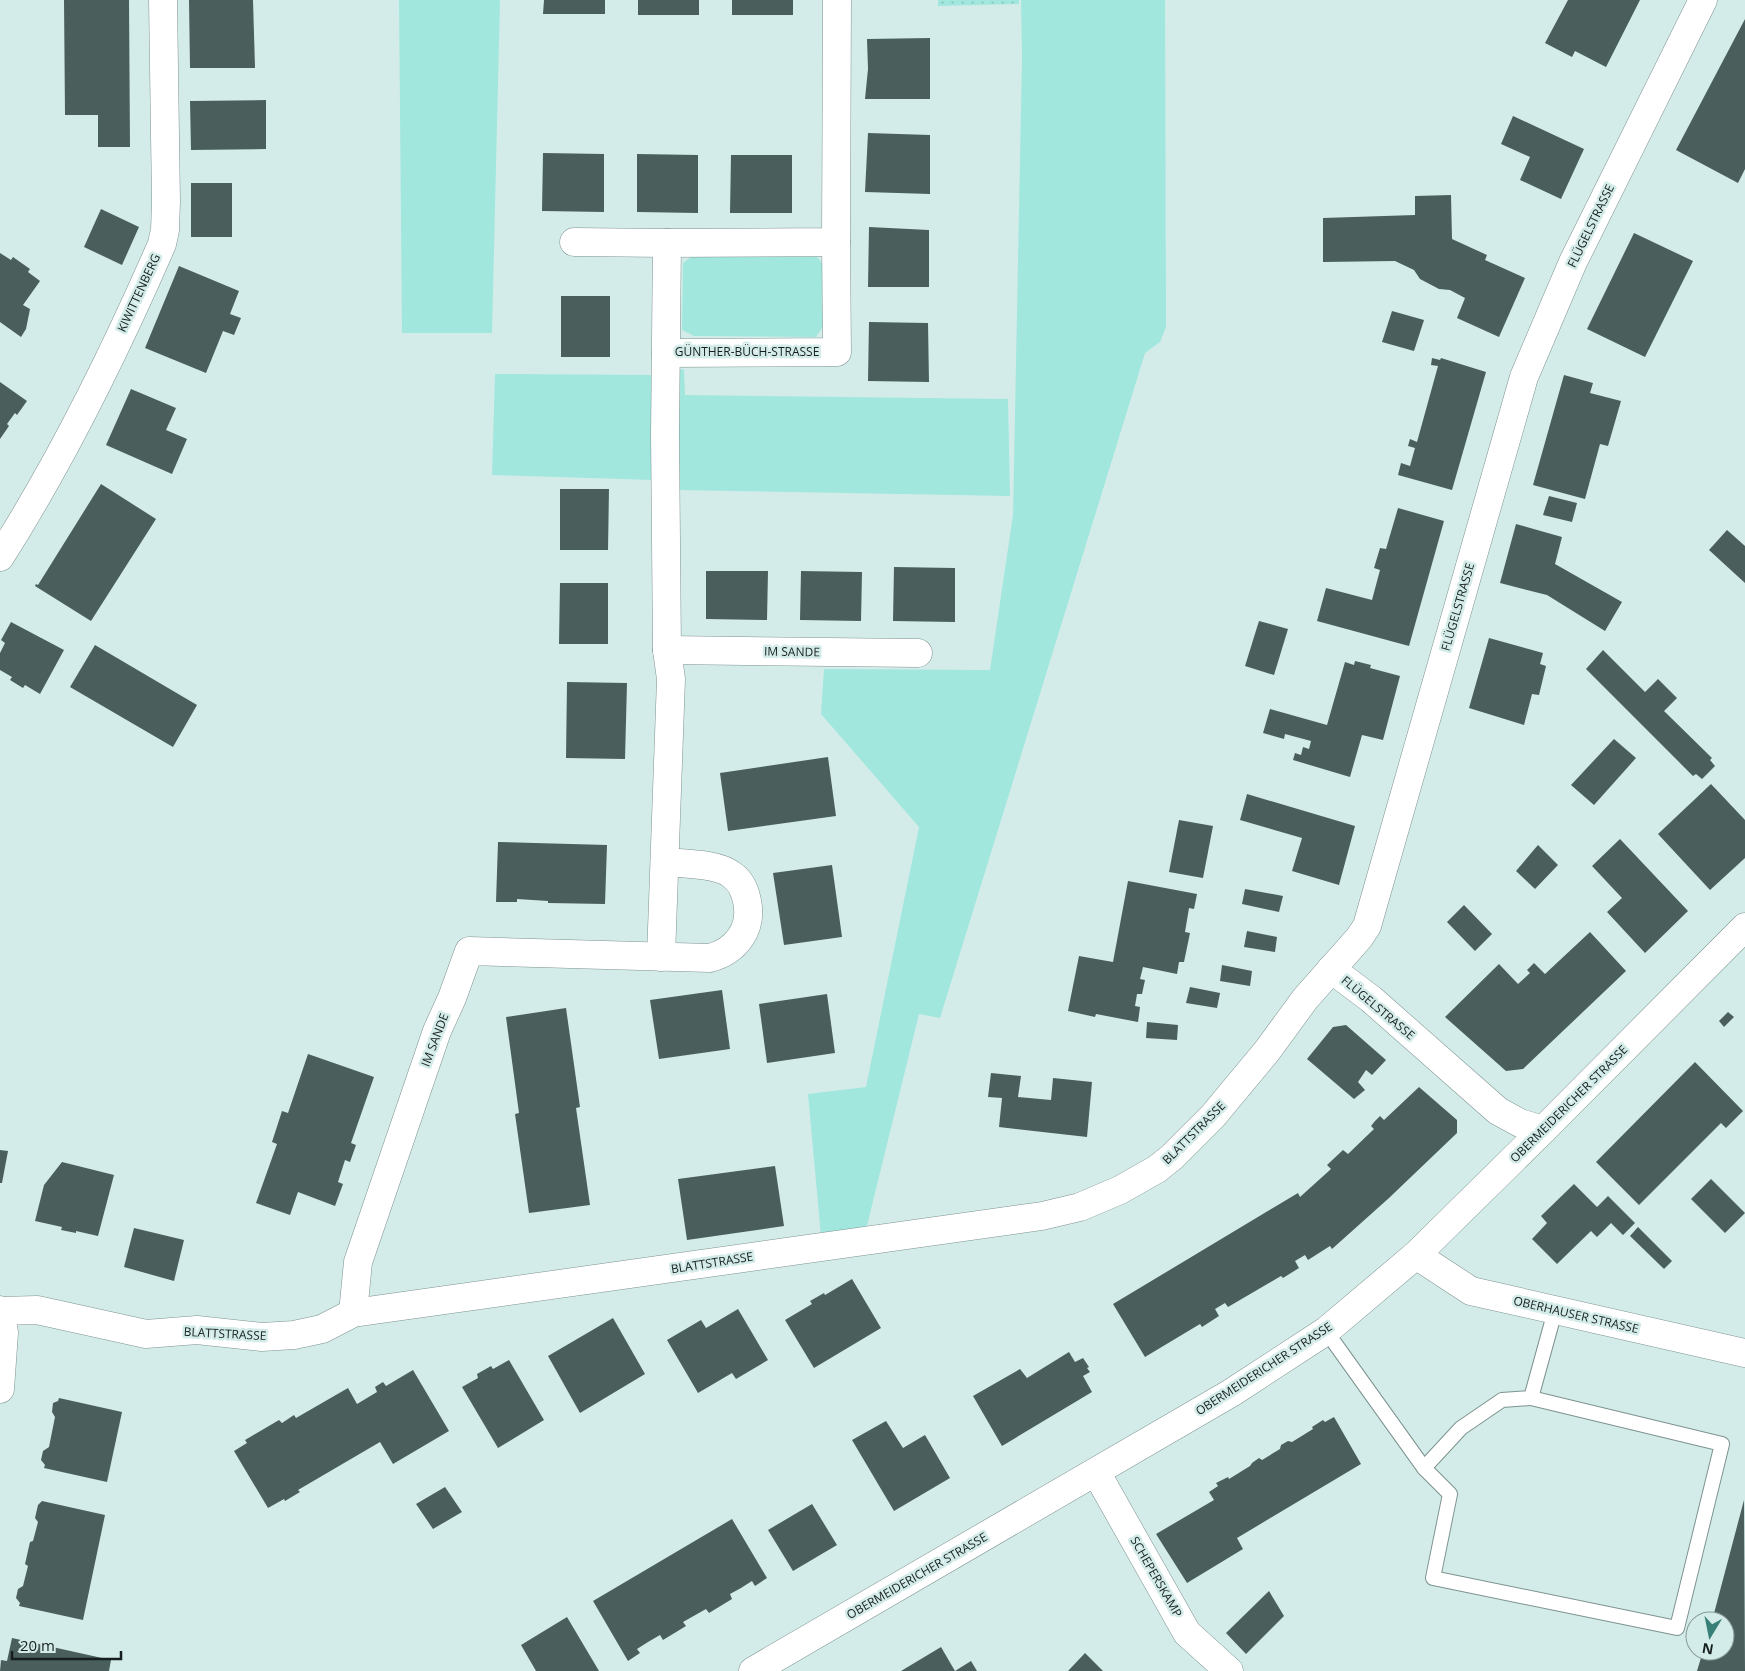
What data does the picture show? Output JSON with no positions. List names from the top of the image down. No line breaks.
{"streets":{"street":["FLÜGELSTRASSE","KIWITTENBERG","GÜNTHER-BÜCH-STRASSE","IM SANDE","OBERMEIDERICHER STRASSE","BLATTSTRASSE","OBERHAUSER STRASSE","SCHEPERSKAMP"]},"crossings":[["FLÜGELSTRASSE","OBERMEIDERICHER STRASSE"],["FLÜGELSTRASSE","BLATTSTRASSE"],["GÜNTHER-BÜCH-STRASSE","IM SANDE"],["IM SANDE","BLATTSTRASSE"],["OBERMEIDERICHER STRASSE","OBERHAUSER STRASSE"],["OBERMEIDERICHER STRASSE","SCHEPERSKAMP"]],"scale_bar":"20 m","north":"bottom"}
